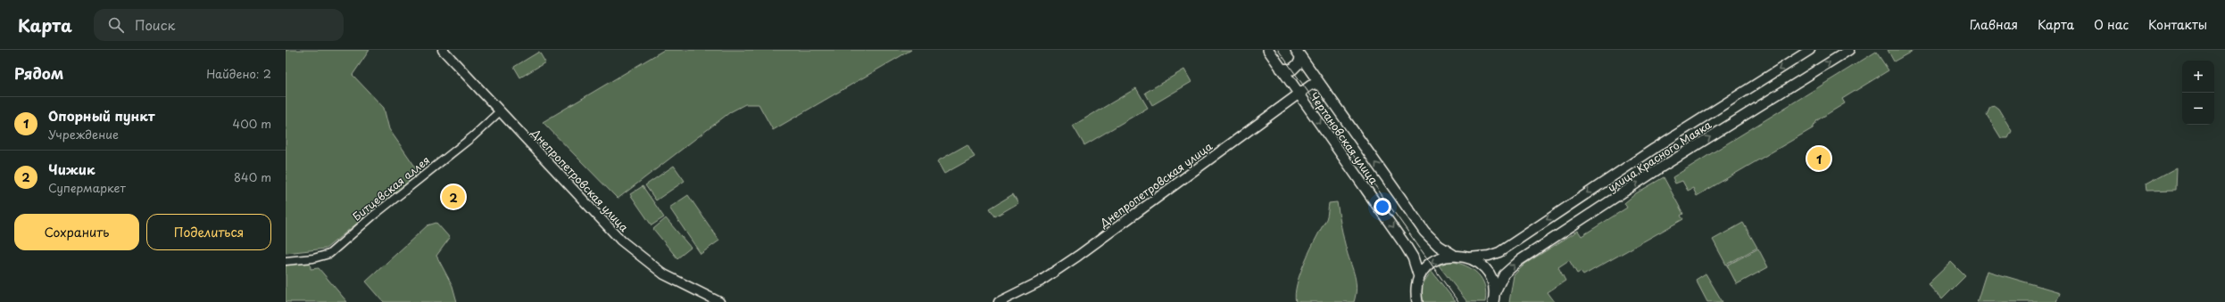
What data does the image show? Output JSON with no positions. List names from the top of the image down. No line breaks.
{"streets":{"main road":["Чертановская улица"],"street":["улица Красного Маяка","Днепропетровская улица","Битцевская аллея"]},"crossings":[["Чертановская улица","улица Красного Маяка"],["Чертановская улица","Днепропетровская улица"],["Днепропетровская улица","Битцевская аллея"]],"page":{"header":"Карта","search":"Поиск","nav":["Главная","Карта","О нас","Контакты"],"heading":["Рядом","Найдено: 2"],"map_buttons":["+","−"],"list":[{"mark":"1","name":"Опорный пункт","note":"Учреждение","value":"400 m"},{"mark":"2","name":"Чижик","note":"Супермаркет","value":"840 m"}],"pins":["1","2"],"buttons":["Сохранить","Поделиться"]}}
